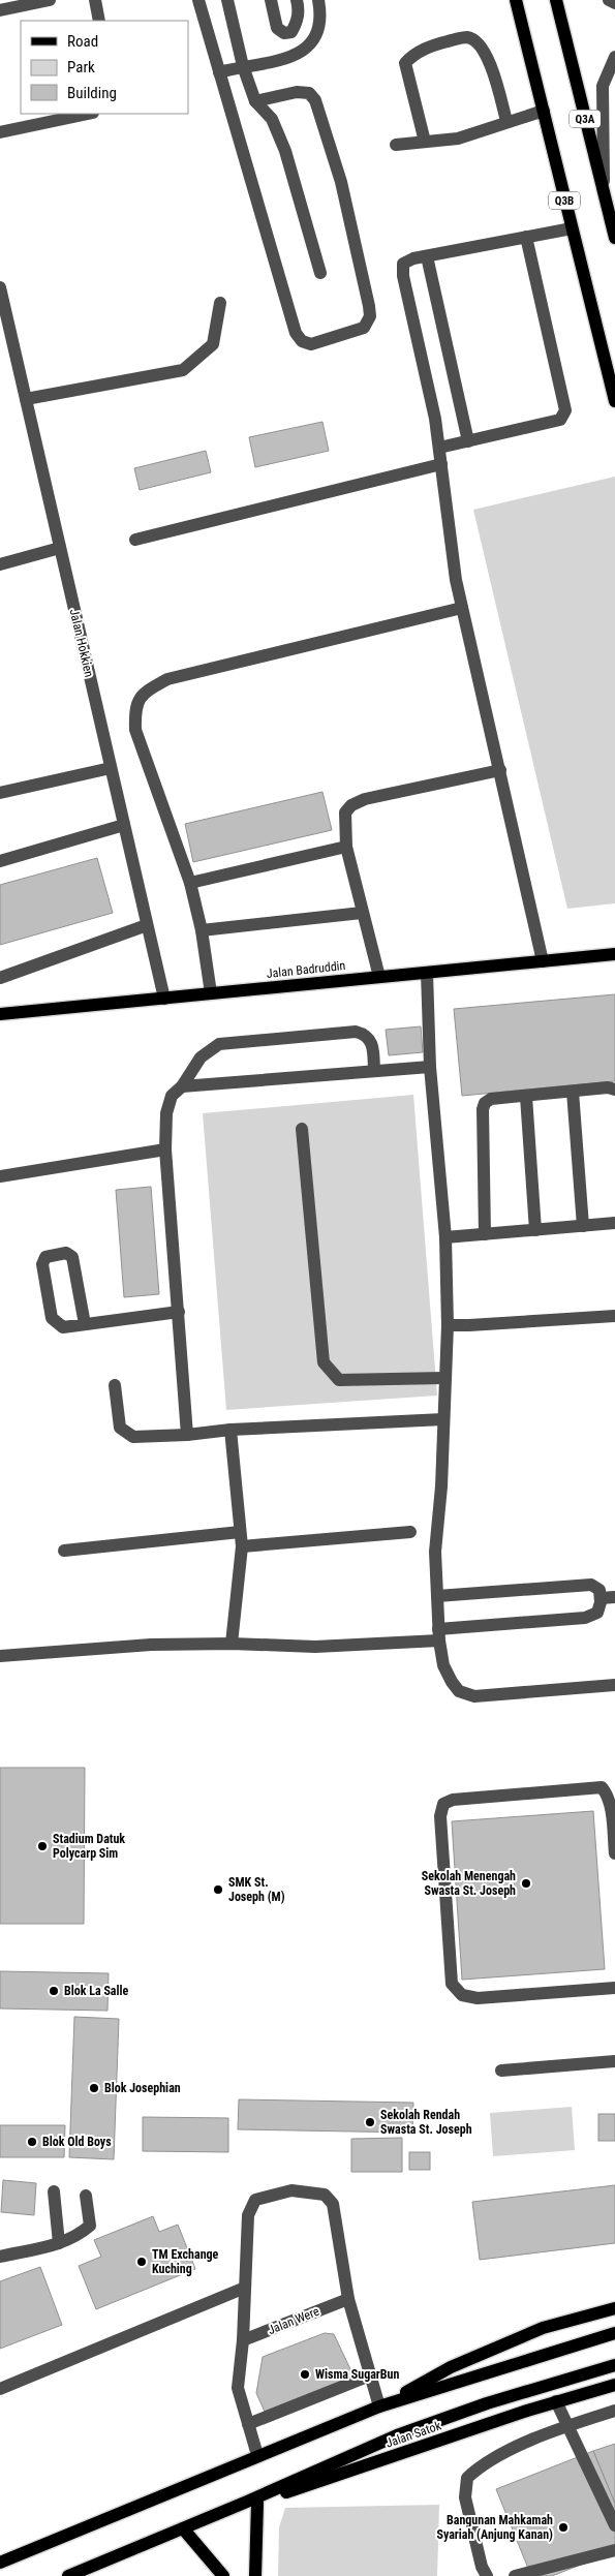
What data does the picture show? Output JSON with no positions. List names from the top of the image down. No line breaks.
{"streets":{"main road":["Q3A","Q3B","Jalan Badruddin","Jalan Satok"],"street":["Jalan Hokkien","Jalan Were"]},"crossings":[["Jalan Hokkien","Jalan Badruddin"]],"places":["Stadium Datuk Polycarp Sim","Sekolah Menengah Swasta St. Joseph","SMK St. Joseph (M)","Blok La Salle","Blok Josephian","Sekolah Rendah Swasta St. Joseph","Blok Old Boys","TM Exchange Kuching","Wisma SugarBun","Bangunan Mahkamah Syariah (Anjung Kanan)"],"legend":["Road","Park","Building"]}
